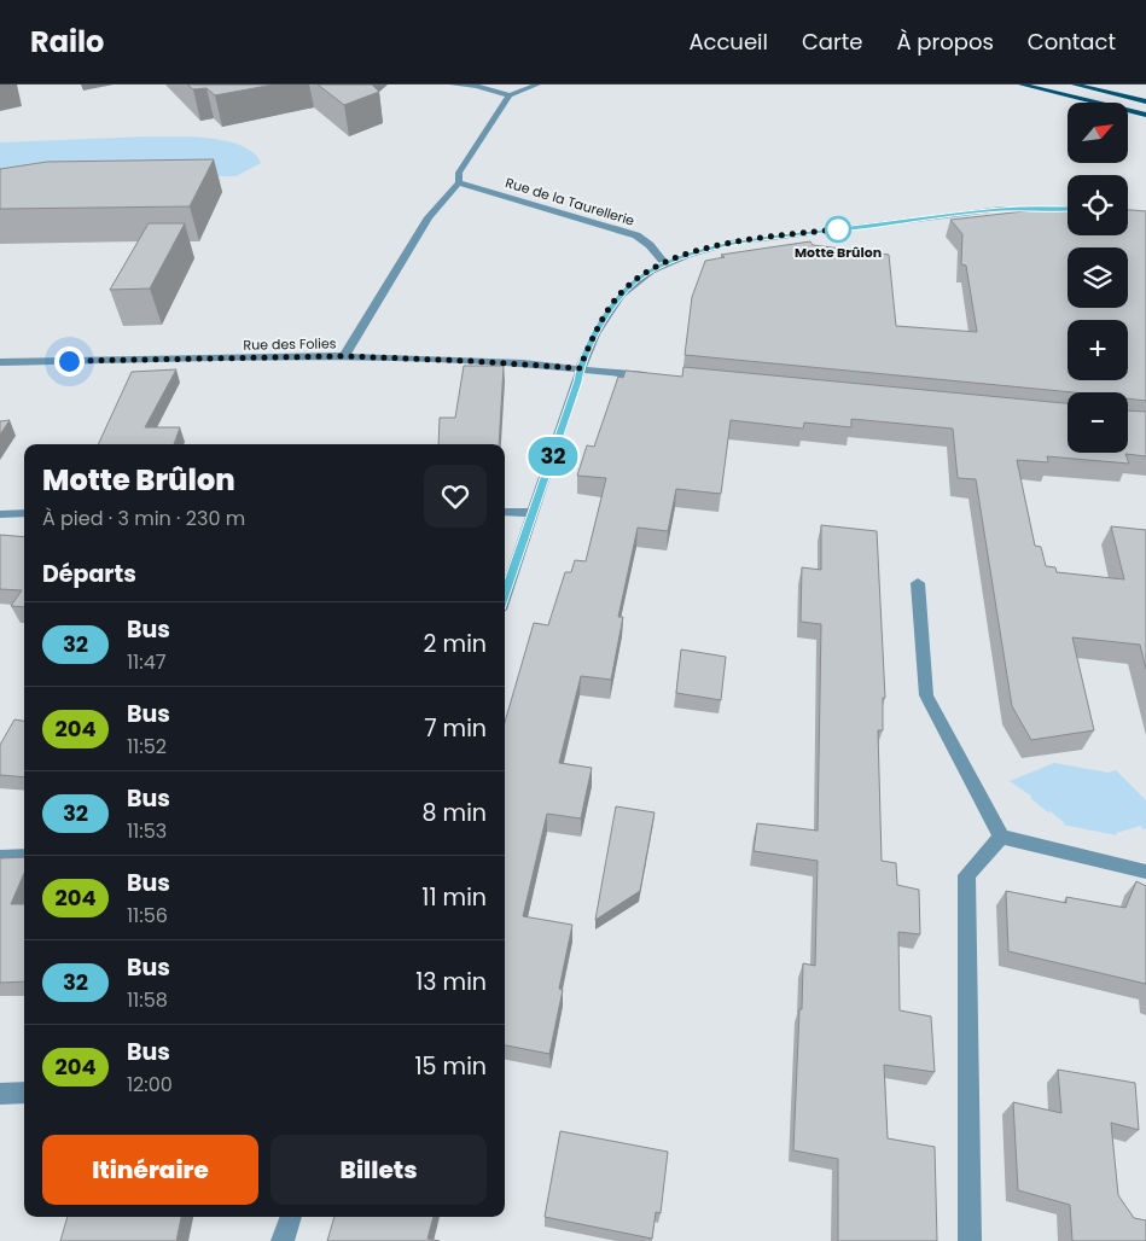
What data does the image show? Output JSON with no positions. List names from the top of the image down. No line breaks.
{"streets":{"street":["Rue de la Taurellerie","Rue des Folies"]},"places":["Motte Brûlon"],"lines":["bus line 32"],"north":"top right","page":{"header":"Railo","nav":["Accueil","Carte","À propos","Contact"],"on_map":"32","map_buttons":["+","−"],"heading":[["Motte Brûlon","À pied · 3 min · 230 m"],"Départs"],"list":[{"mark":"32","name":"Bus","note":"11:47","value":"2 min"},{"mark":"204","name":"Bus","note":"11:52","value":"7 min"},{"mark":"32","name":"Bus","note":"11:53","value":"8 min"},{"mark":"204","name":"Bus","note":"11:56","value":"11 min"},{"mark":"32","name":"Bus","note":"11:58","value":"13 min"},{"mark":"204","name":"Bus","note":"12:00","value":"15 min"}],"buttons":["Itinéraire","Billets"]}}
